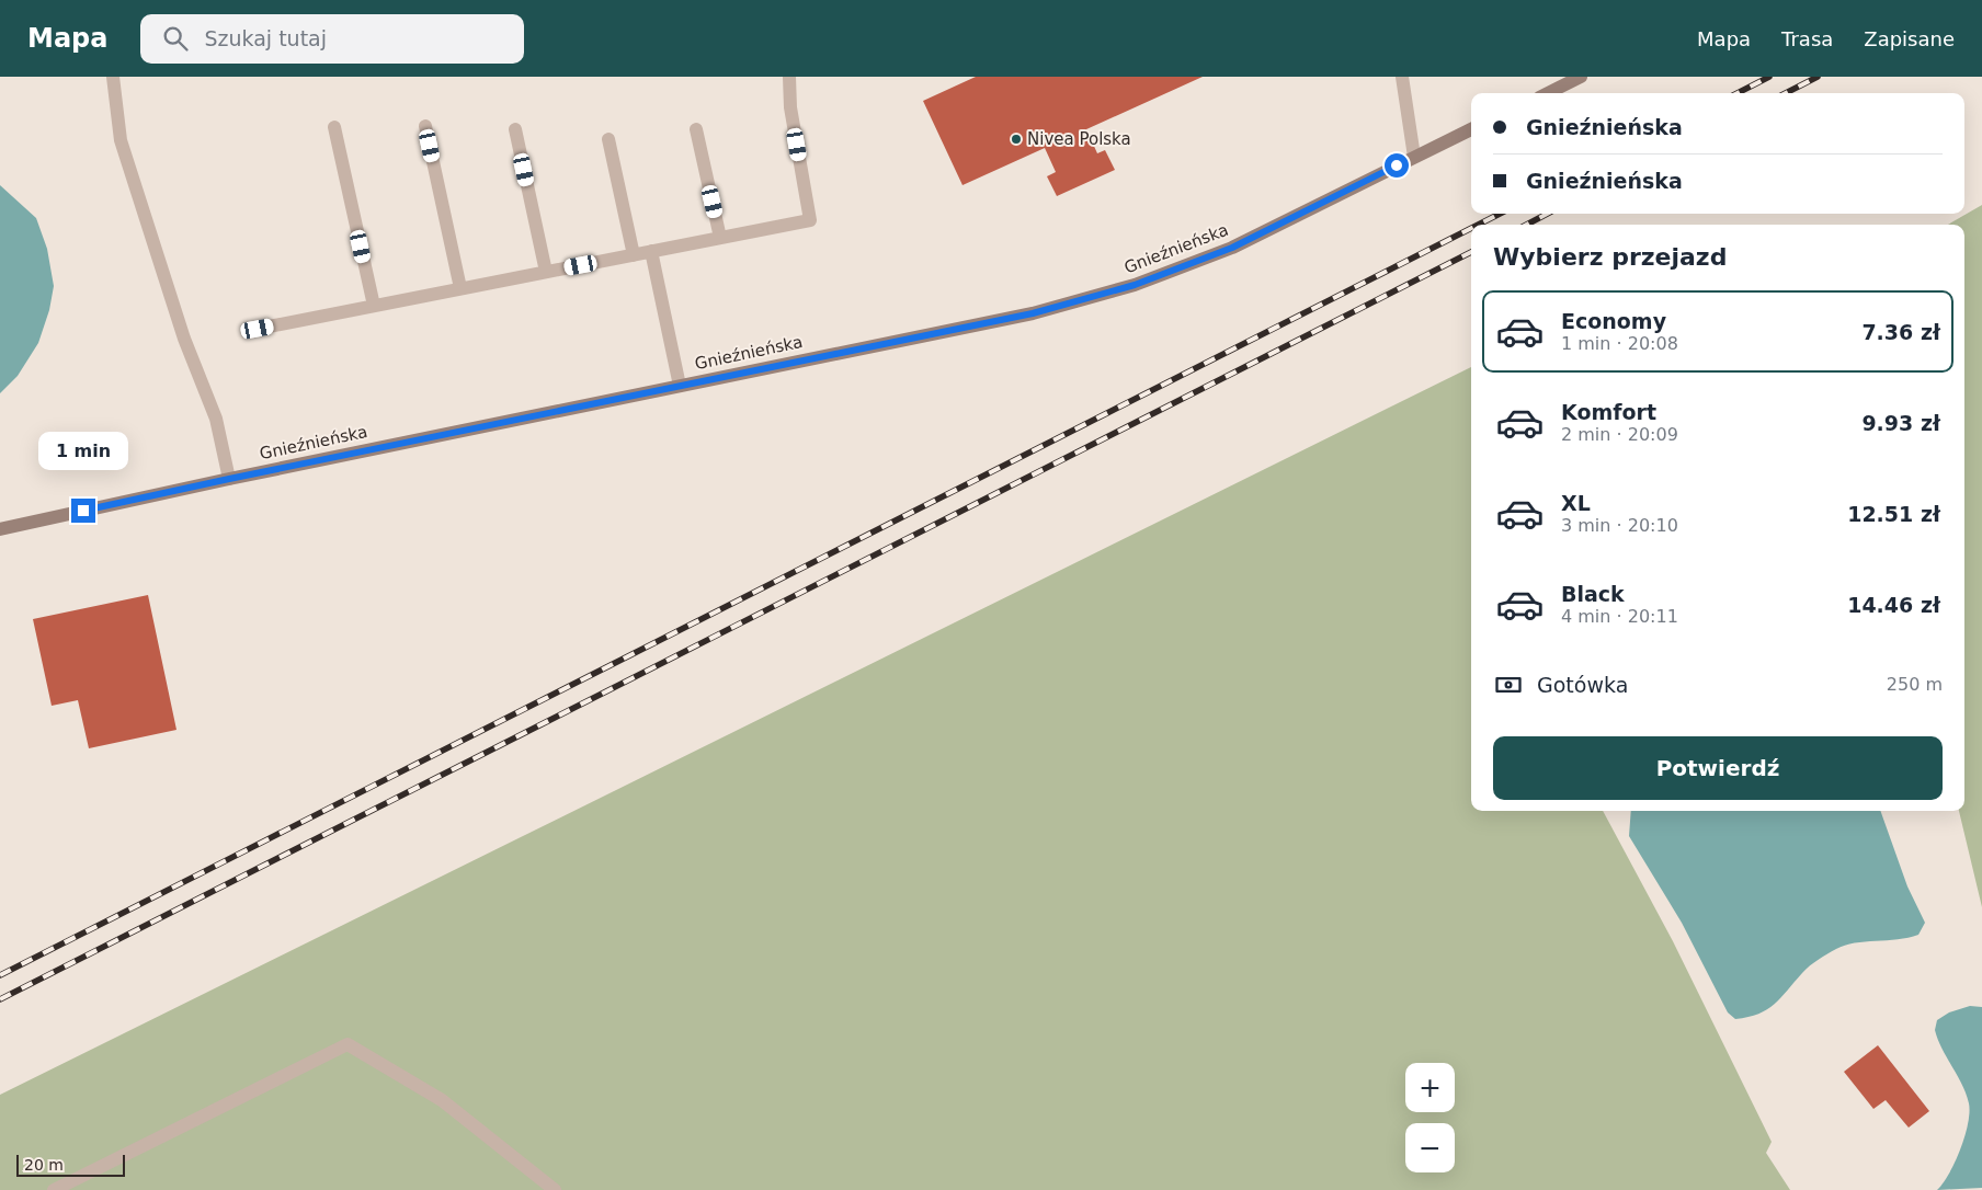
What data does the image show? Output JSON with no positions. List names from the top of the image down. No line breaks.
{"streets":{"street":["Gnieźnieńska"]},"places":["Nivea Polska"],"scale_bar":"20 m","page":{"header":"Mapa","search":"Szukaj tutaj","nav":["Mapa","Trasa","Zapisane"],"banner":["Gnieźnieńska","Gnieźnieńska"],"heading":"Wybierz przejazd","list":[{"name":"Economy","note":"1 min · 20:08","value":"7.36 zł"},{"name":"Komfort","note":"2 min · 20:09","value":"9.93 zł"},{"name":"XL","note":"3 min · 20:10","value":"12.51 zł"},{"name":"Black","note":"4 min · 20:11","value":"14.46 zł"}],"bubble":"1 min","pay":["Gotówka","250 m"],"buttons":"Potwierdź","map_buttons":["+","−"],"scale":"20 m"}}
